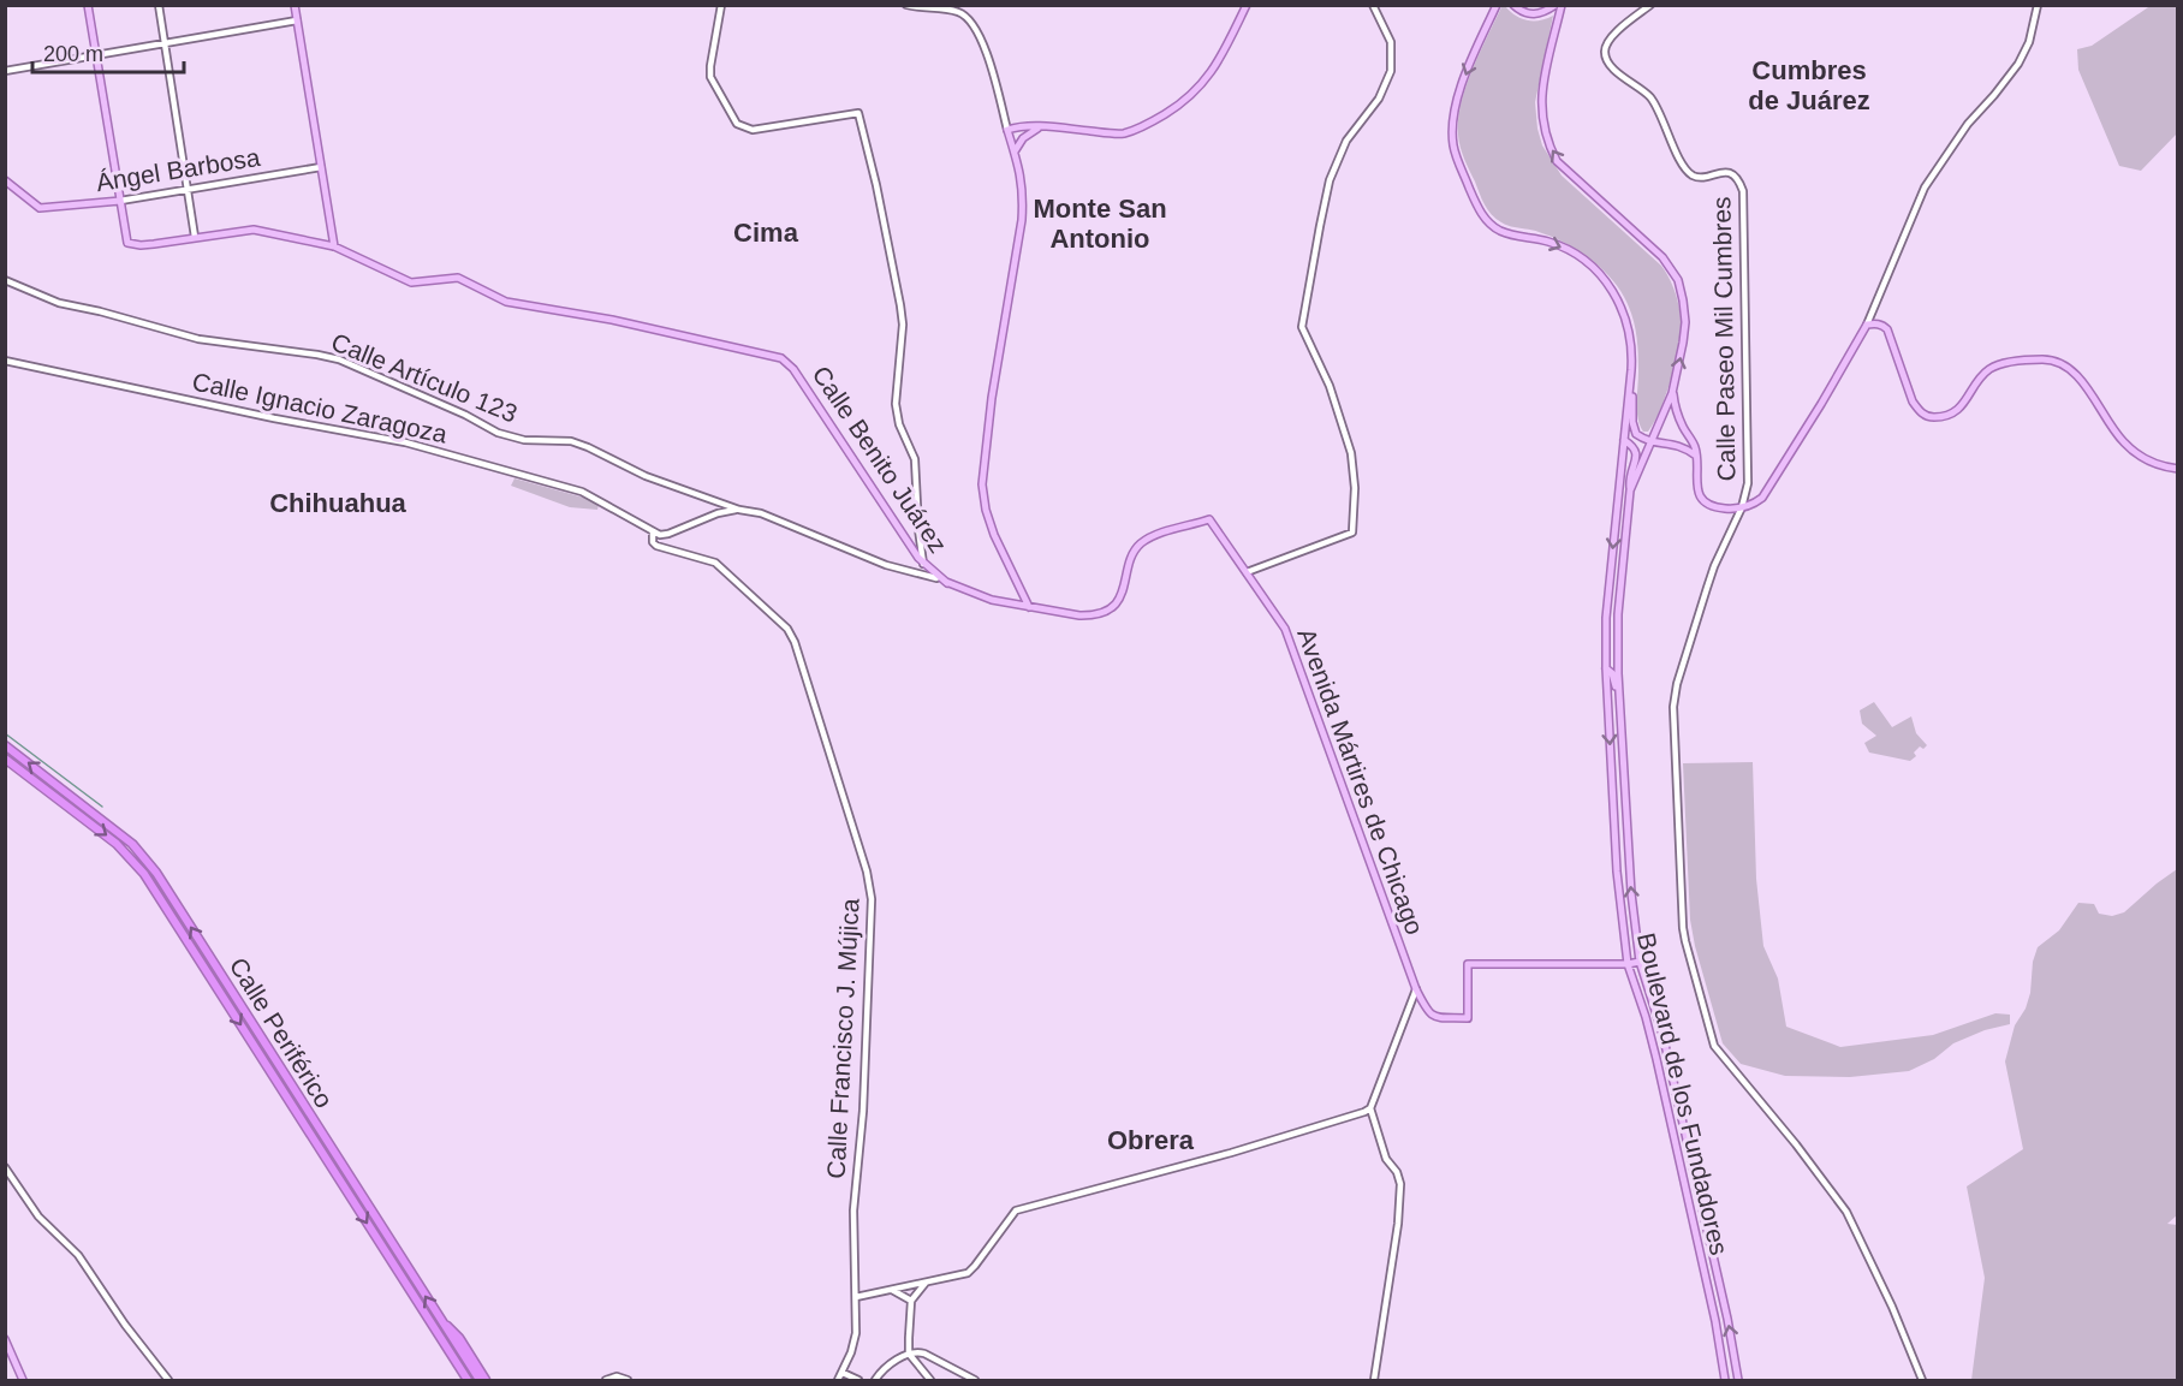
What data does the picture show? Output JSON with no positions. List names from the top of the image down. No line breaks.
{"streets":{"highway":["Calle Periférico"],"main road":["Ángel Barbosa","Calle Benito Juárez","Avenida Mártires de Chicago","Boulevard de los Fundadores"],"street":["Calle Paseo Mil Cumbres","Calle Artículo 123","Calle Ignacio Zaragoza","Calle Francisco J. Mújica"]},"crossings":[["Calle Artículo 123","Calle Benito Juárez"],["Calle Ignacio Zaragoza","Calle Francisco J. Mújica"],["Calle Benito Juárez","Avenida Mártires de Chicago"],["Avenida Mártires de Chicago","Boulevard de los Fundadores"]],"districts":["Cumbres de Juárez","Monte San Antonio","Cima","Chihuahua","Obrera"],"scale_bar":"200 m"}
